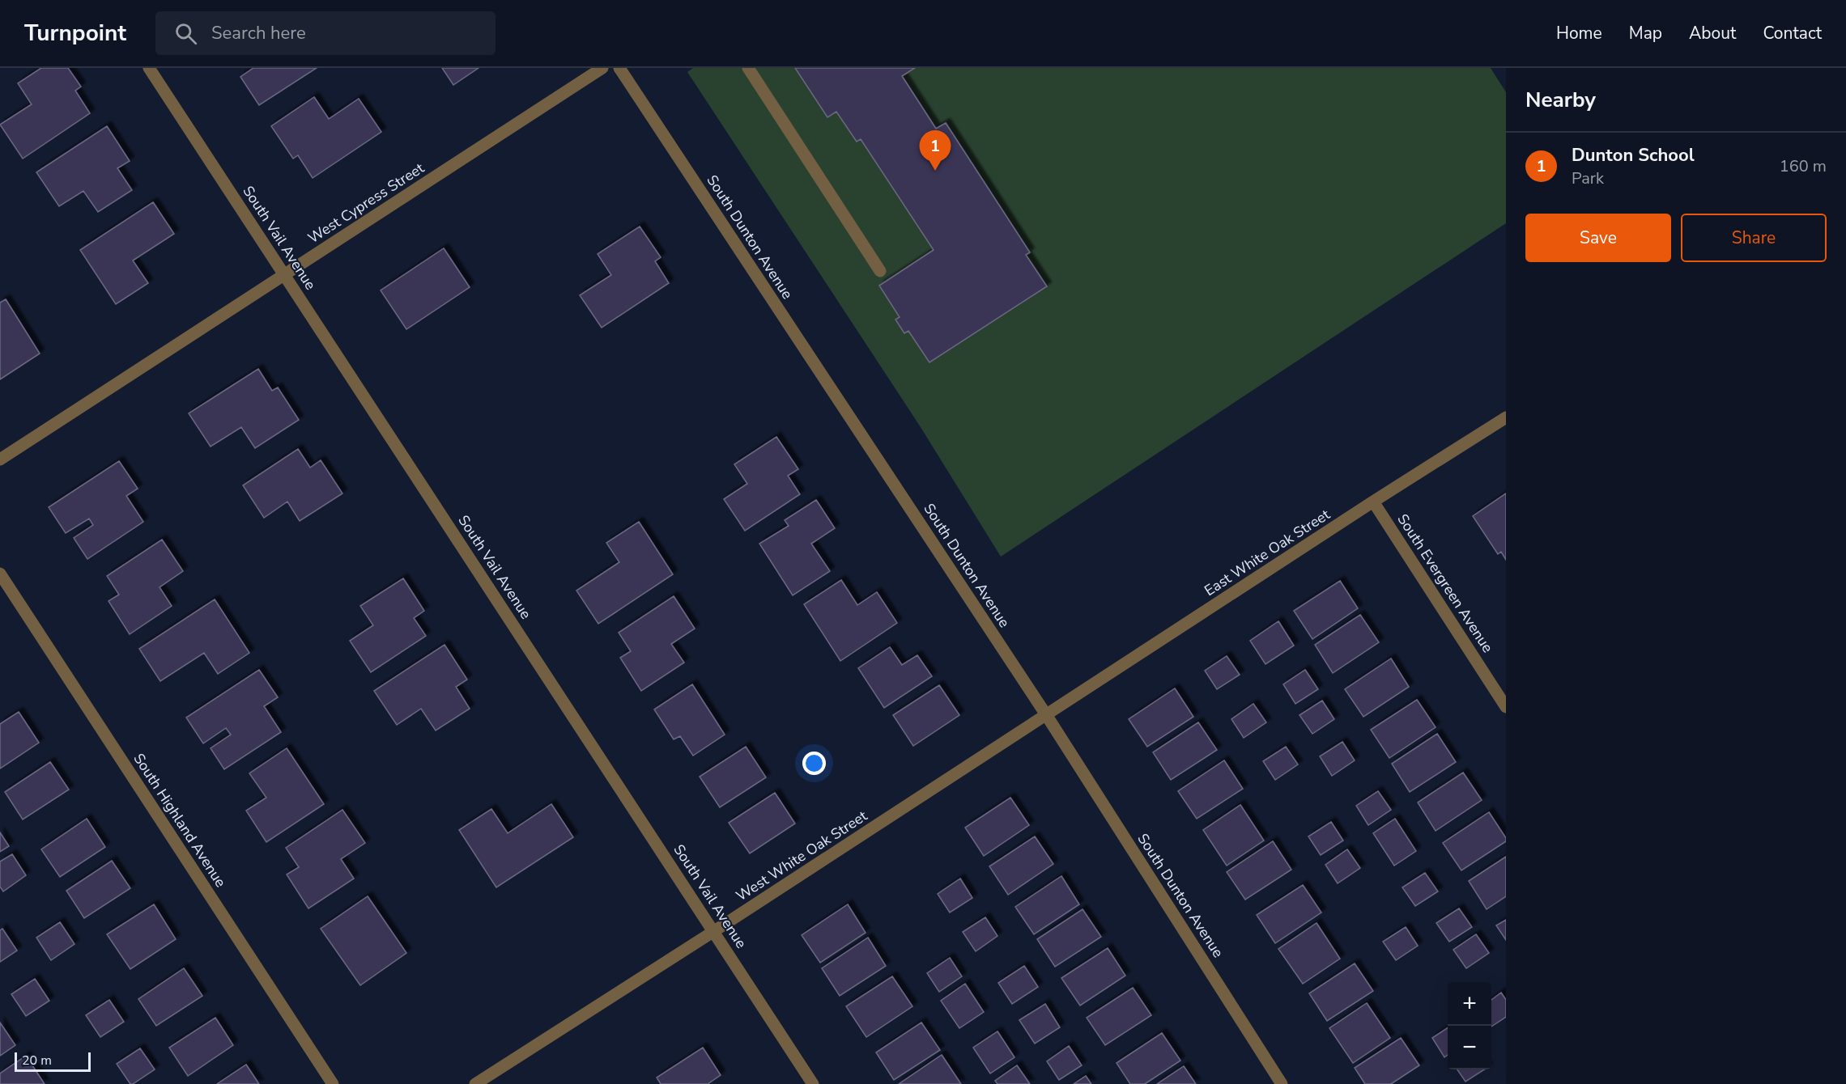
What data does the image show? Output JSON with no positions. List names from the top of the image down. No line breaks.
{"streets":{"street":["West Cypress Street","South Dunton Avenue","South Vail Avenue","East White Oak Street","South Evergreen Avenue","South Highland Avenue","West White Oak Street"]},"crossings":[["West Cypress Street","South Vail Avenue"],["South Dunton Avenue","East White Oak Street"],["South Dunton Avenue","West White Oak Street"],["South Vail Avenue","West White Oak Street"],["East White Oak Street","South Evergreen Avenue"],["East White Oak Street","West White Oak Street"]],"scale_bar":"20 m","page":{"header":"Turnpoint","search":"Search here","nav":["Home","Map","About","Contact"],"heading":"Nearby","pins":"1","list":[{"mark":"1","name":"Dunton School","note":"Park","value":"160 m"}],"buttons":["Save","Share"],"map_buttons":["+","−"],"scale":"20 m"}}
